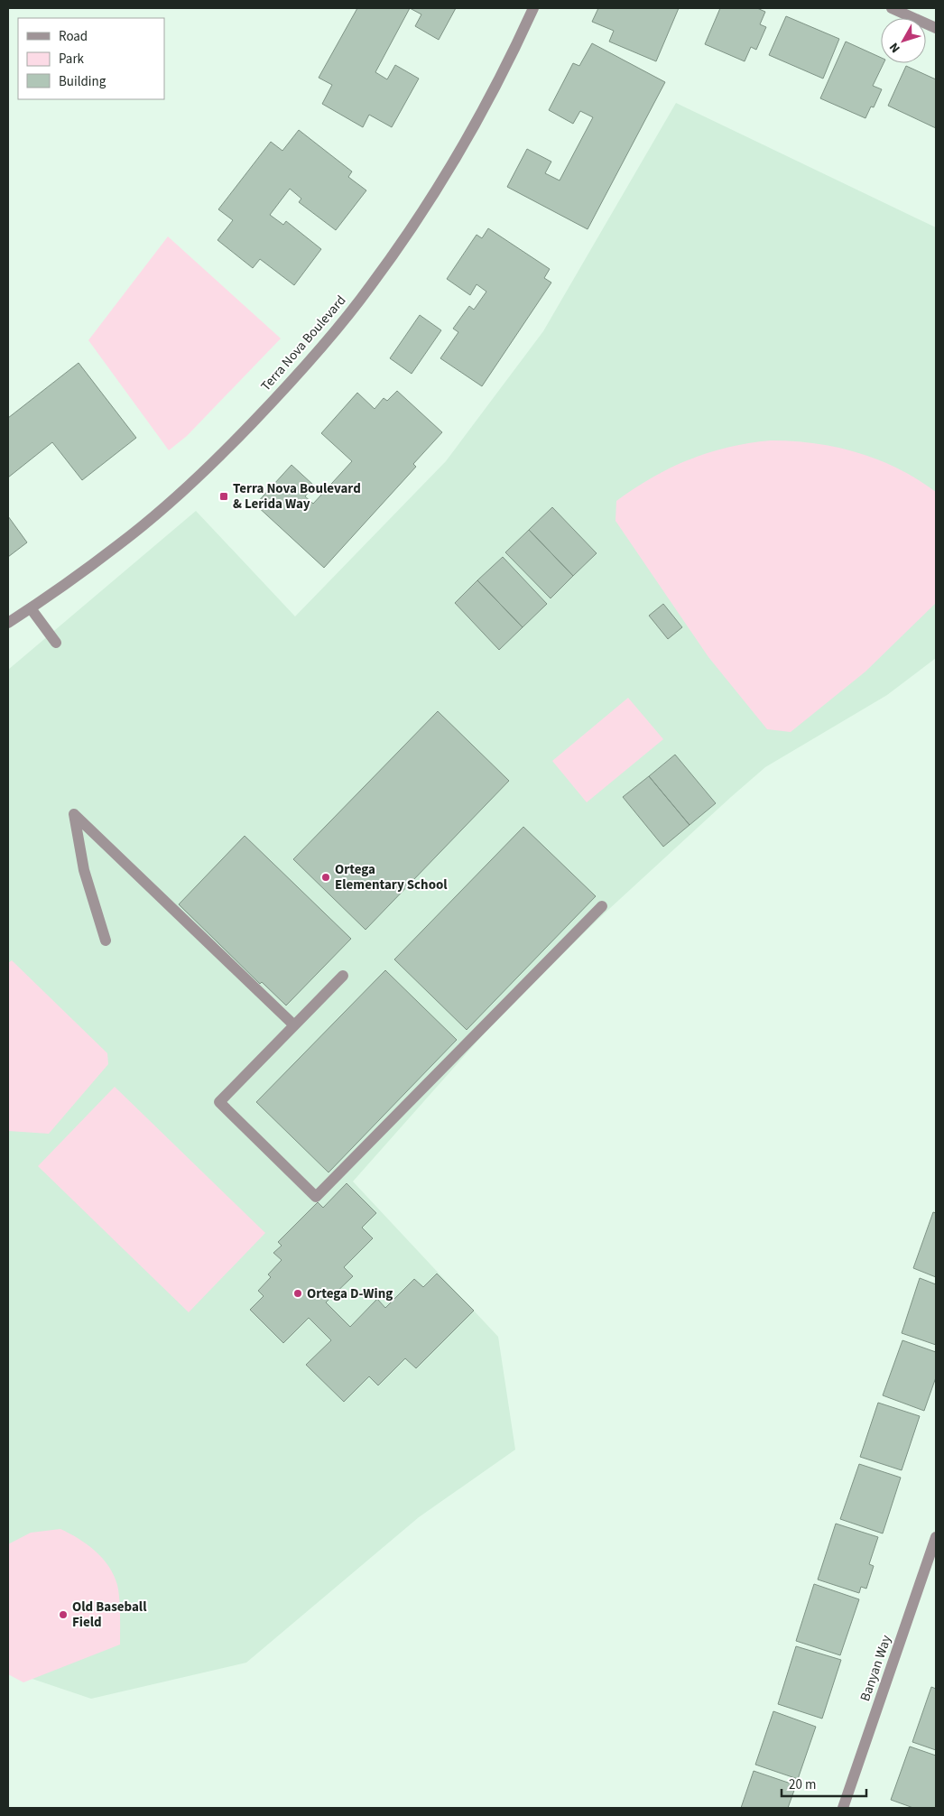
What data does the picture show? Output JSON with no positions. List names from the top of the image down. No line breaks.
{"streets":{"street":["Terra Nova Boulevard","Banyan Way"]},"places":{"transit":["Terra Nova Boulevard & Lerida Way"],"other":["Ortega Elementary School","Ortega D-Wing","Old Baseball Field"]},"legend":["Road","Park","Building"],"scale_bar":"20 m","north":"bottom left"}
